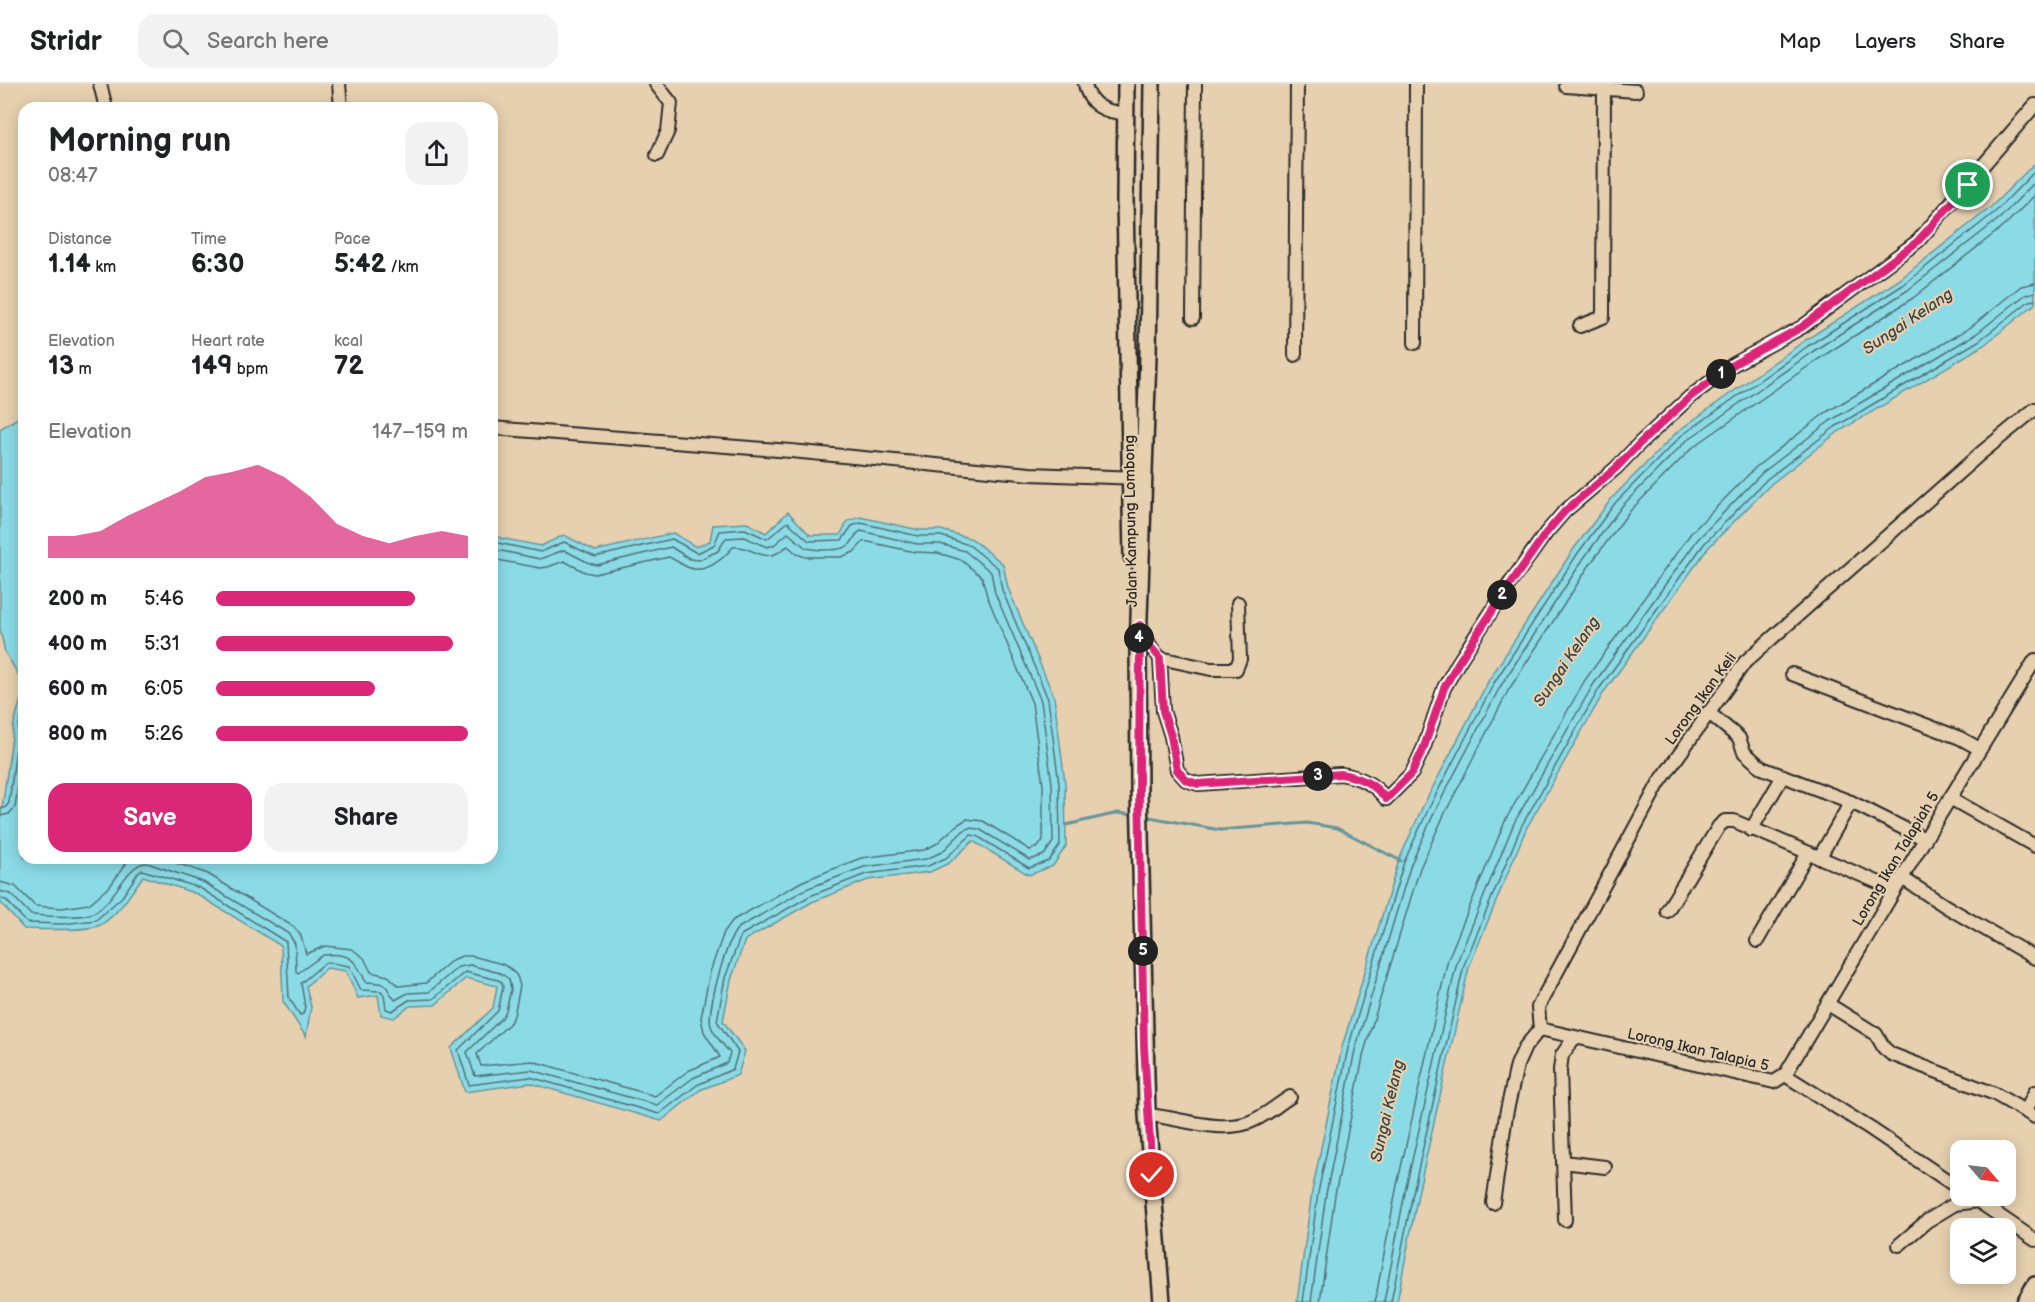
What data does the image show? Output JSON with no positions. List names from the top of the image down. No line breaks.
{"streets":{"street":["Jalan Kampung Lombong","Lorong Ikan Keli","Lorong Ikan Talapiah 5","Lorong Ikan Talapia 5"]},"crossings":[["Lorong Ikan Keli","Lorong Ikan Talapia 5"],["Lorong Ikan Talapiah 5","Lorong Ikan Talapia 5"]],"water":["Sungai Kelang"],"north":"bottom right","page":{"header":"Stridr","search":"Search here","nav":["Map","Layers","Share"],"heading":["Morning run","08:47"],"stats":[["Distance","1.14 km"],["Time","6:30"],["Pace","5:42 /km"],["Elevation","13 m"],["Heart rate","149 bpm"],["kcal","72"]],"pins":["1","2","4","3","5"],"chart":["Elevation","147–159 m"],"list":[{"name":"200 m","note":"5:46"},{"name":"400 m","note":"5:31"},{"name":"600 m","note":"6:05"},{"name":"800 m","note":"5:26"}],"buttons":["Save","Share"]}}
